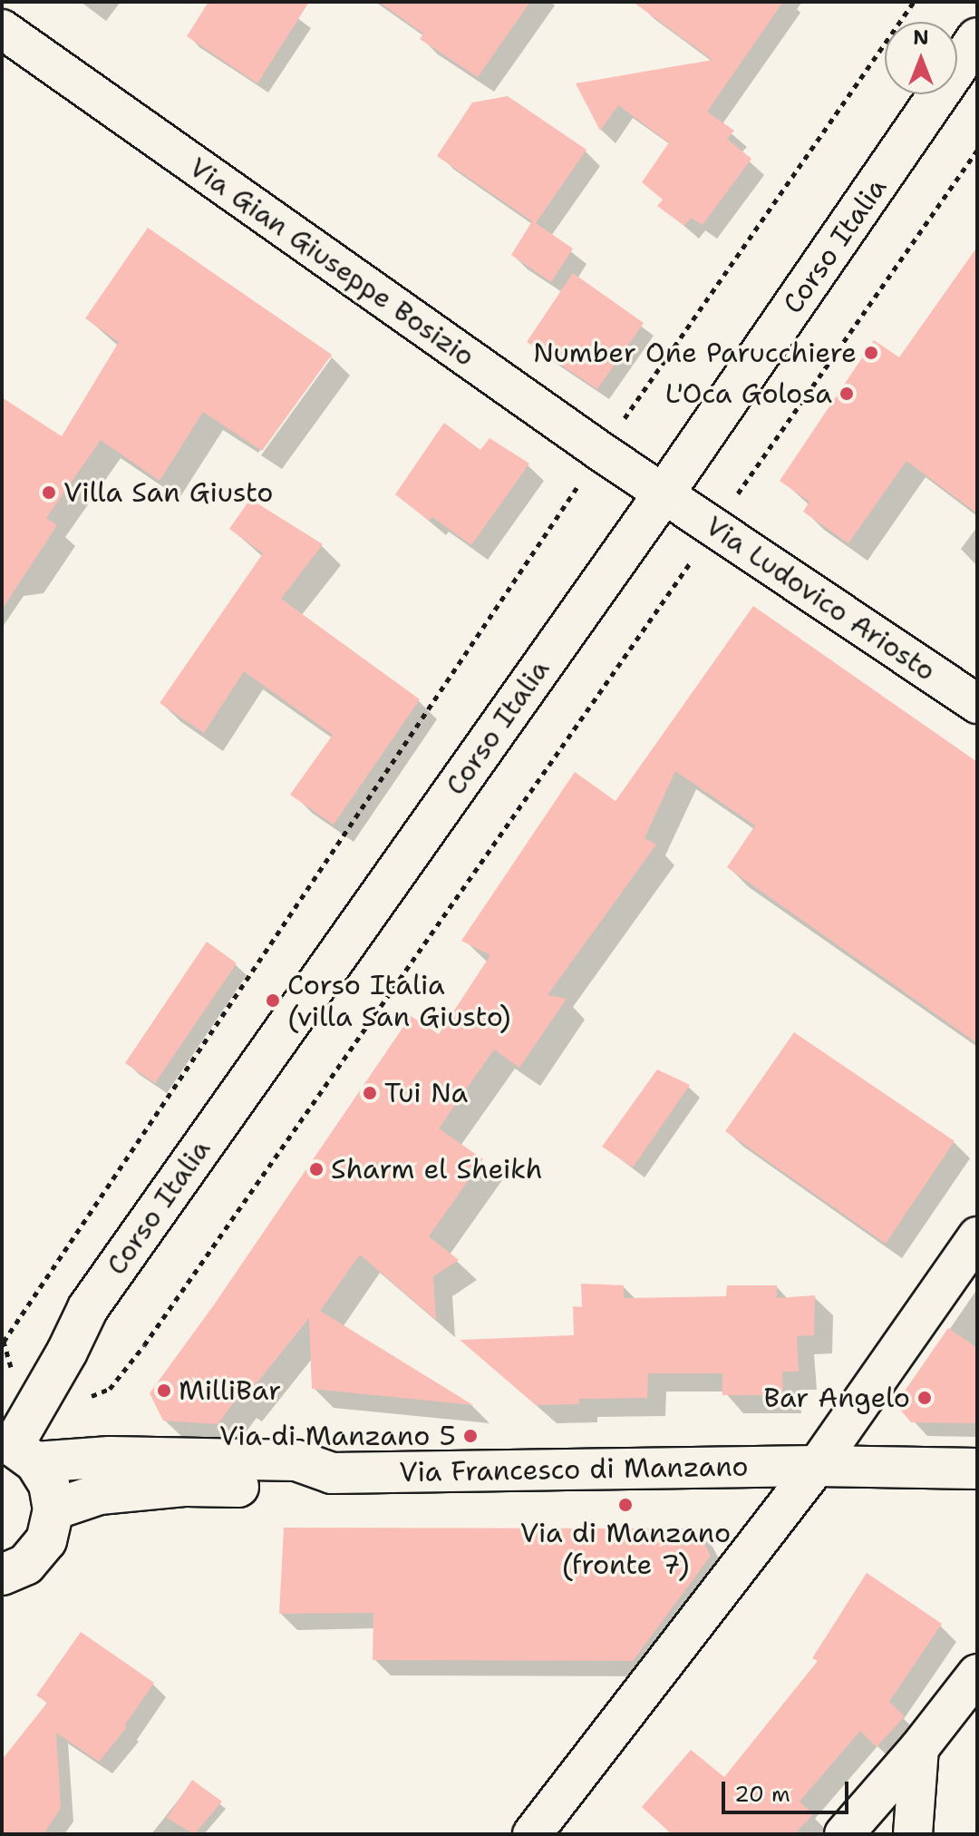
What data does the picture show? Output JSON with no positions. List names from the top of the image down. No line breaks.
{"streets":{"main road":["Corso Italia","Via Francesco di Manzano"],"street":["Via Gian Giuseppe Bosizio","Via Ludovico Ariosto"]},"crossings":[["Corso Italia","Via Gian Giuseppe Bosizio"],["Corso Italia","Via Ludovico Ariosto"],["Via Gian Giuseppe Bosizio","Via Ludovico Ariosto"]],"places":["Number One Parucchiere","L'Oca Golosa","Villa San Giusto","Corso Italia (villa San Giusto)","Tui Na","Sharm el Sheikh","MilliBar","Bar Angelo","Via di Manzano 5","Via di Manzano (fronte 7)"],"scale_bar":"20 m","north":"top"}
